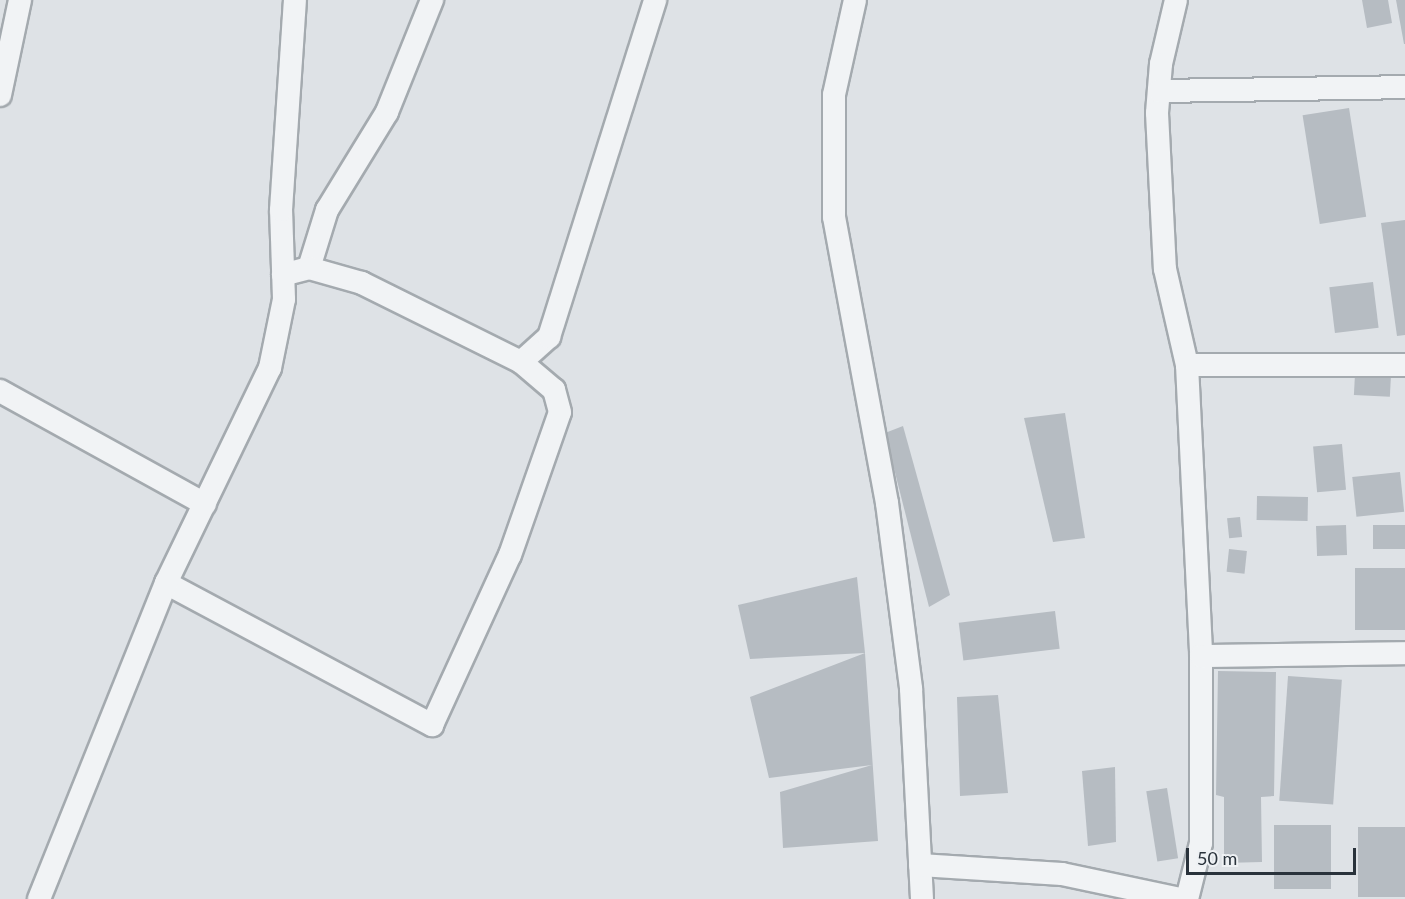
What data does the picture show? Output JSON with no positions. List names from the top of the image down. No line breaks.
{"scale_bar":"50 m"}
